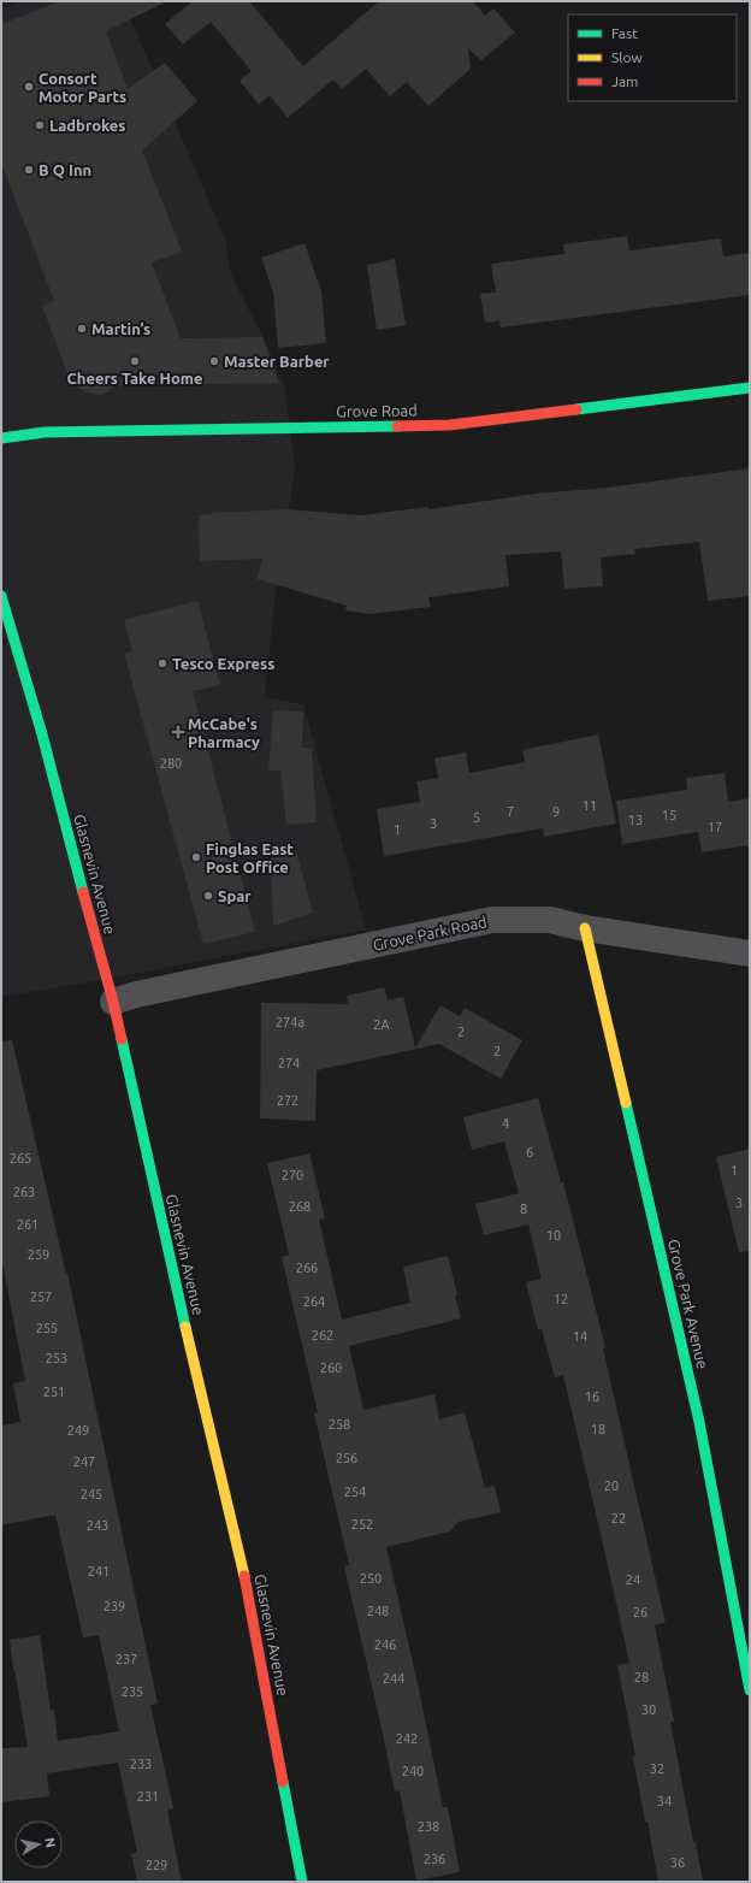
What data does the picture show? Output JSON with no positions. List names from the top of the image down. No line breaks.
{"streets":{"street":["Grove Road","Glasnevin Avenue","Grove Park Road","Grove Park Avenue"]},"crossings":[["Glasnevin Avenue","Grove Park Road"],["Grove Park Road","Grove Park Avenue"]],"places":{"other":["Consort Motor Parts","Ladbrokes","B Q Inn","Martin’s","Cheers Take Home","Master Barber","Tesco Express","Finglas East Post Office","Spar"],"health":["McCabe's Pharmacy"]},"house_numbers":["280","11","7","9","15","5","13","3","17","1","274a","2A","2","2","274","272","4","6","265","1","270","263","3","268","8","261","10","259","266","257","12","264","255","262","14","253","260","251","16","258","18","249","256","247","20","254","245","22","252","243","241","250","24","239","248","26","246","237","28","244","235","30","242","233","32","240","231","34","238","236","36","229"],"legend":["Fast","Slow","Jam"],"north":"right"}
